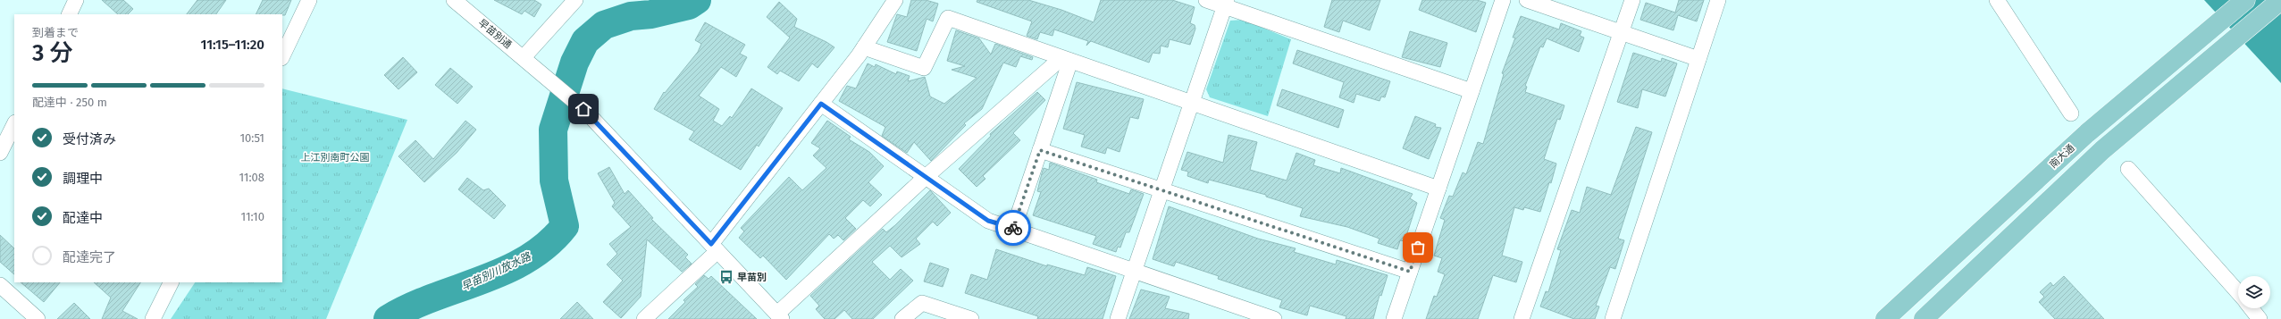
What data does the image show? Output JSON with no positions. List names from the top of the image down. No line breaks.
{"streets":{"main road":["南大通"],"street":["早苗別通"]},"water":["早苗別川放水路"],"parks":["上江別南町公園"],"places":{"bus stop":["早苗別"]},"page":{"heading":["3 分","到着まで","11:15–11:20"],"bar":"配達中 · 250 m","list":[["受付済み","10:51"],["調理中","11:08"],["配達中","11:10"],"配達完了"]}}
